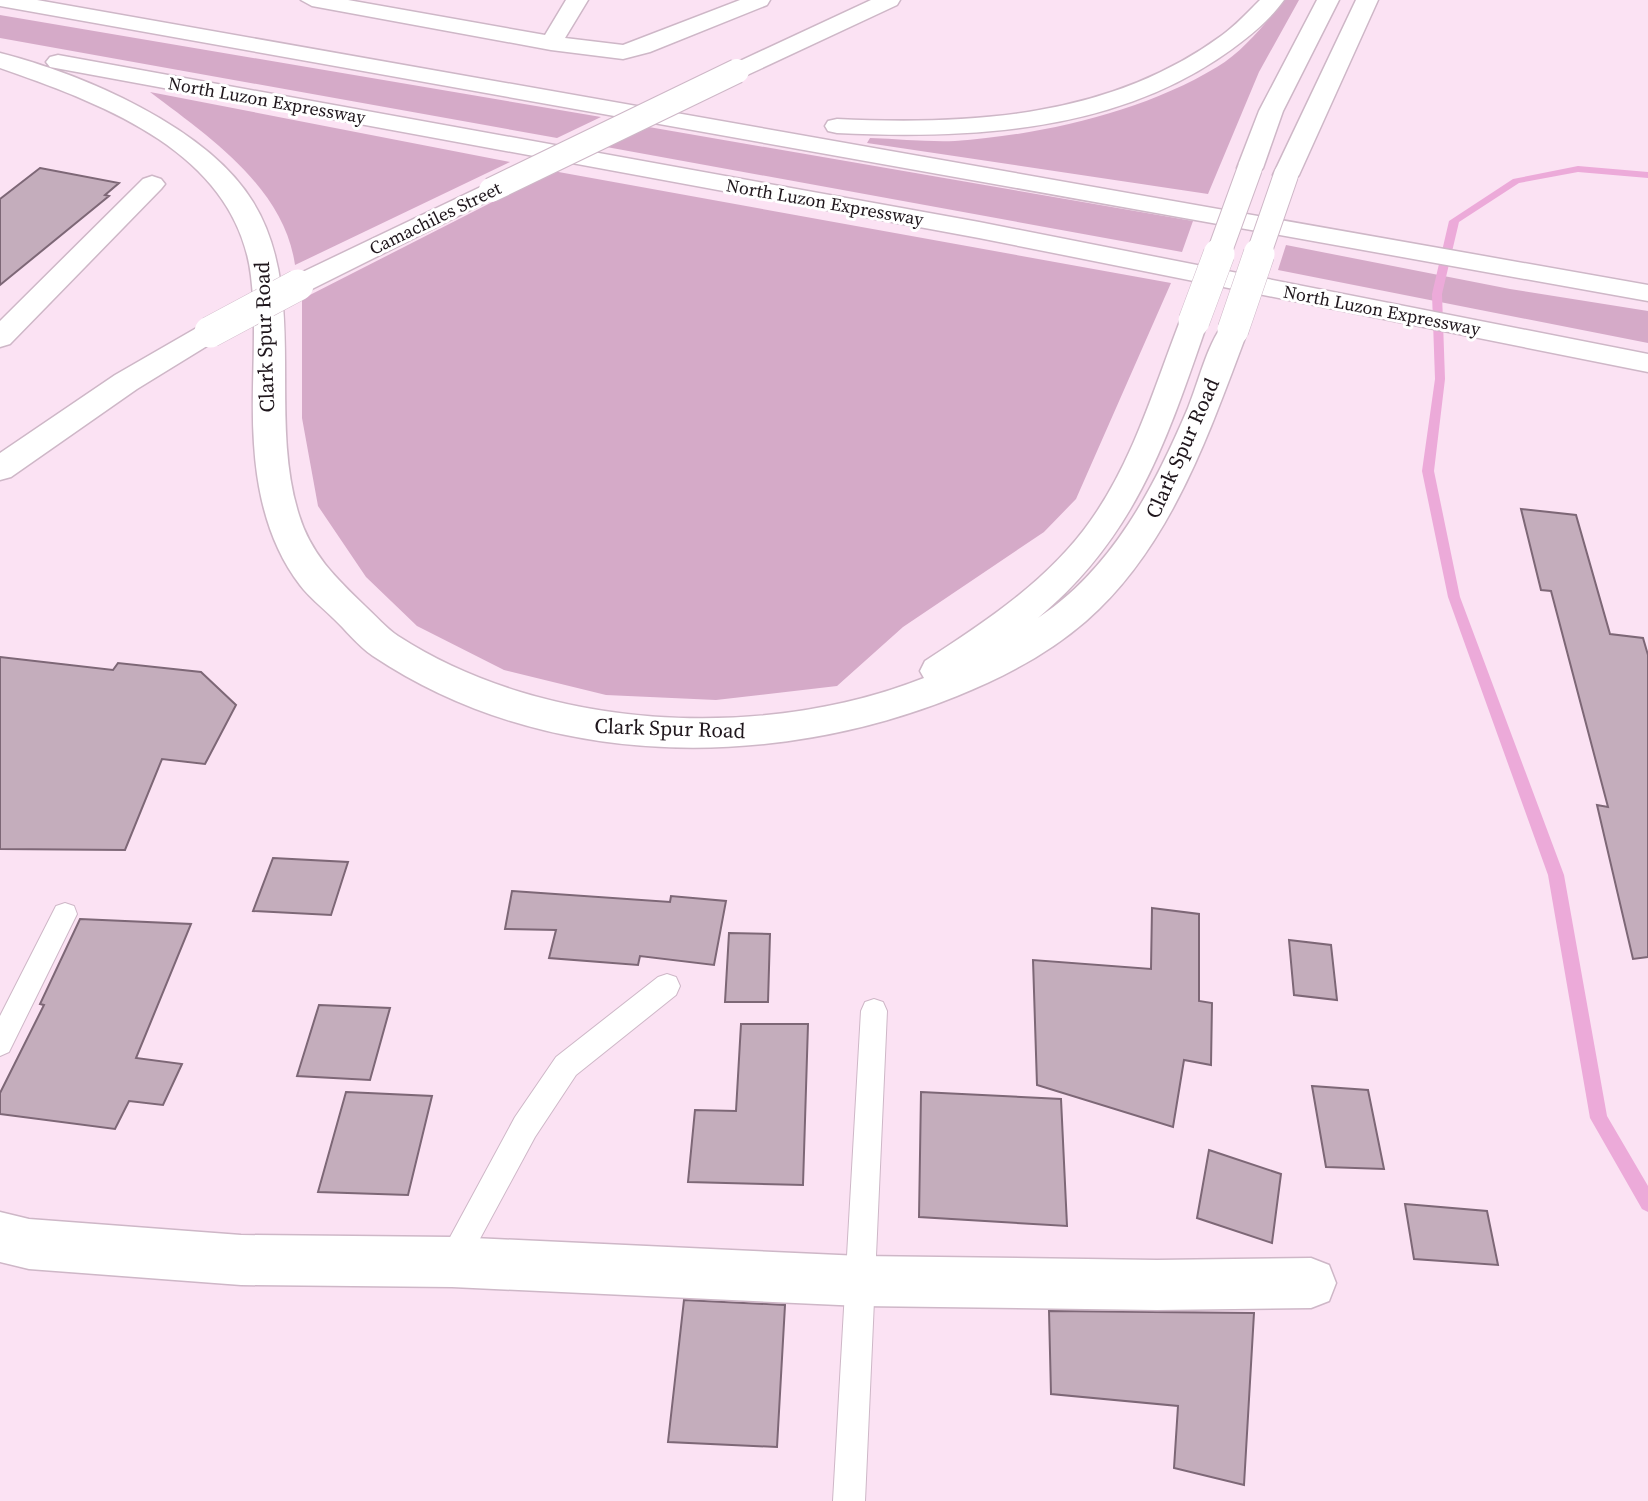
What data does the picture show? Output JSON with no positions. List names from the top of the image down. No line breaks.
{"streets":{"main road":["North Luzon Expressway","Camachiles Street","Clark Spur Road"]}}
